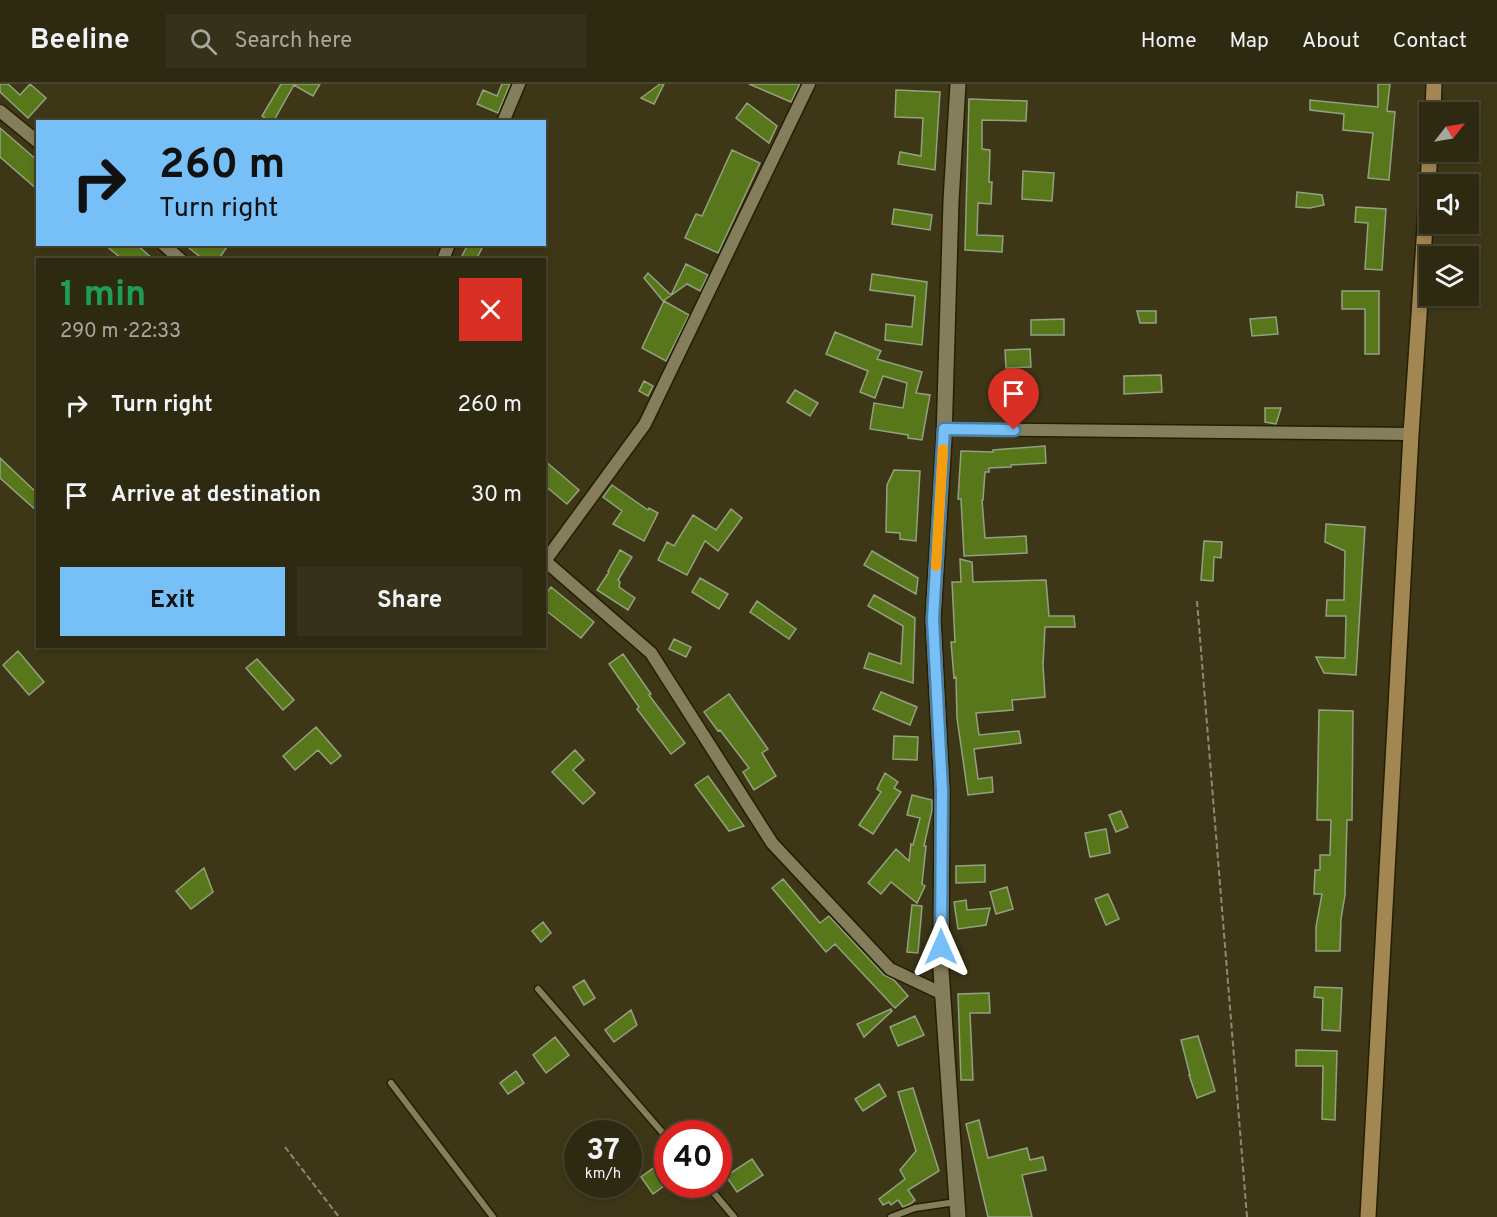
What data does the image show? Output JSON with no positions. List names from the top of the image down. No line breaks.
{"north":"top right","page":{"header":"Beeline","search":"Search here","nav":["Home","Map","About","Contact"],"turn":["260 m","Turn right"],"heading":["1 min","290 m · 22:33"],"list":[{"name":"Turn right","value":"260 m"},{"name":"Arrive at destination","value":"30 m"}],"buttons":["Exit","Share"],"speed":"37 km/h","limit":"40"}}
